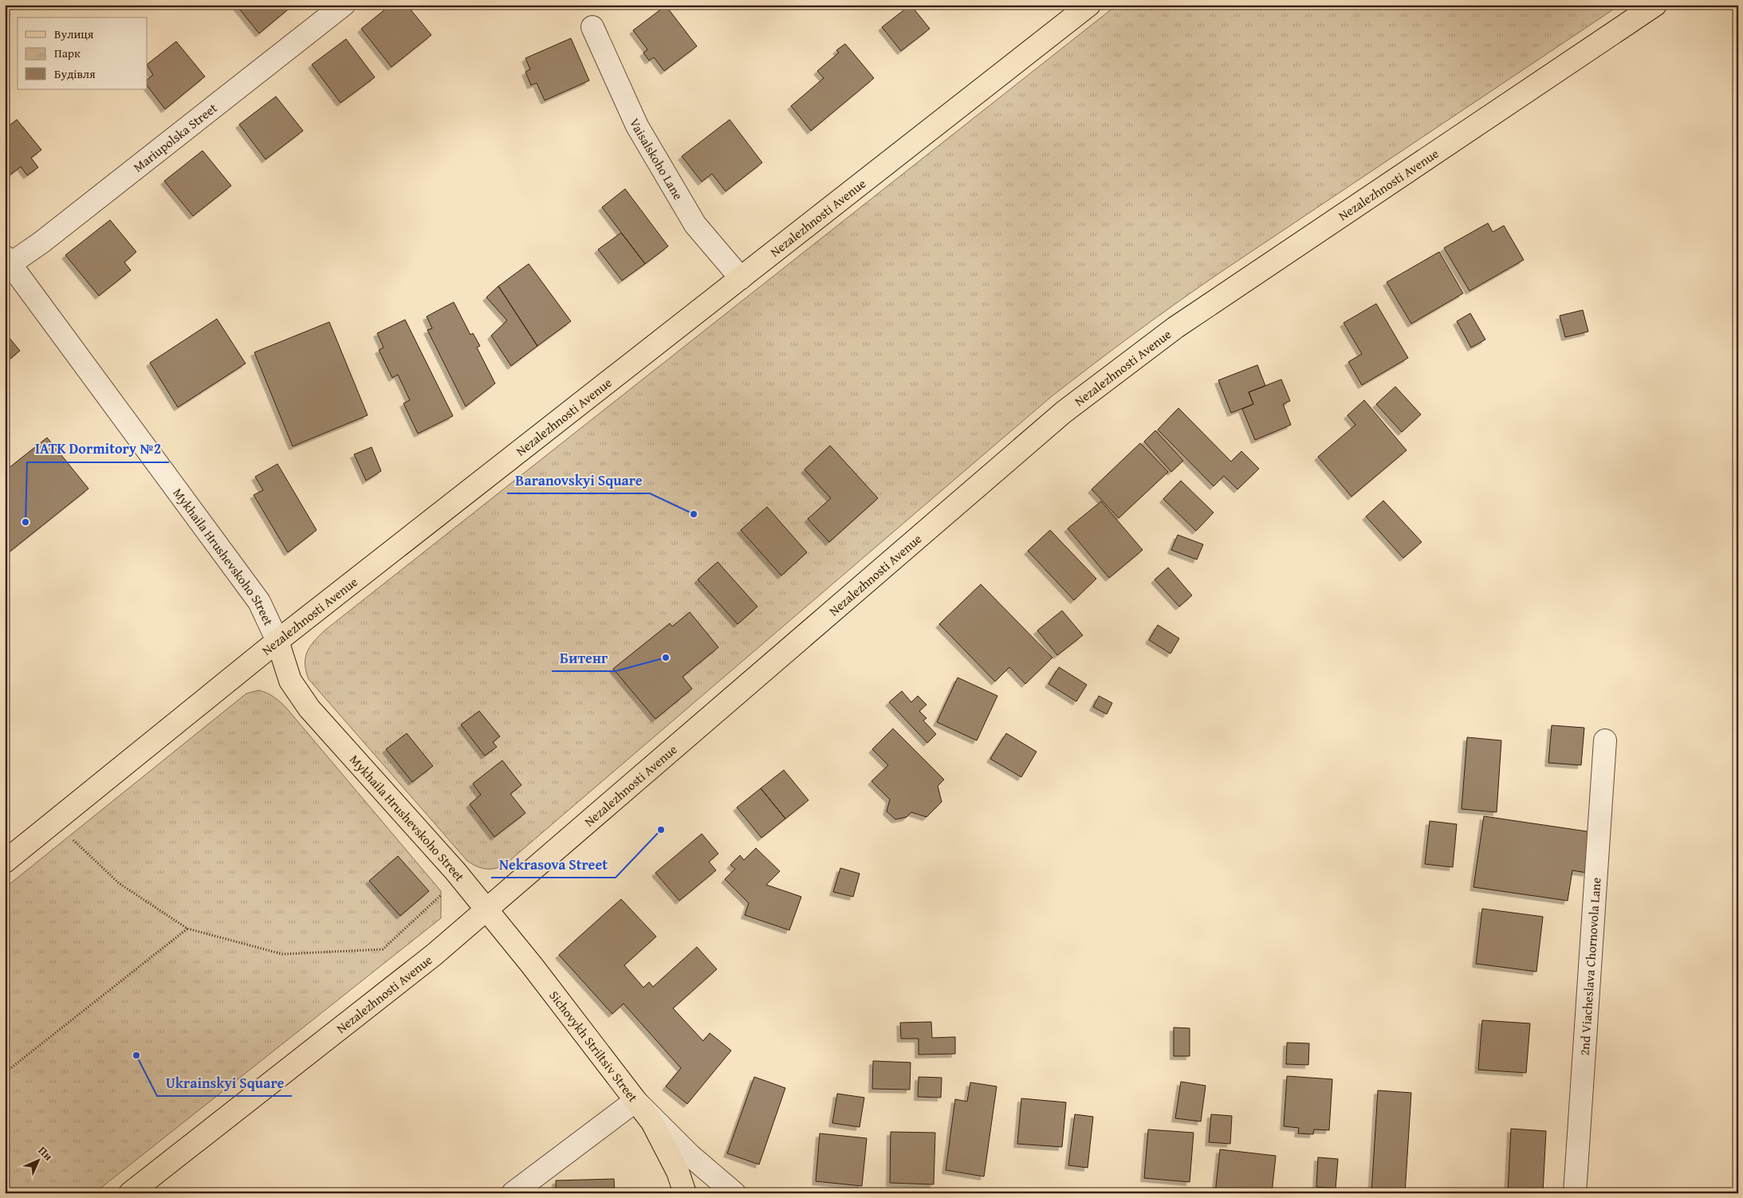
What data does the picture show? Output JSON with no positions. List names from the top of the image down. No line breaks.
{"streets":{"main road":["Nezalezhnosti Avenue","Mykhaila Hrushevskoho Street","Sichovykh Striltsiv Street"],"street":["Mariupolska Street","Vaisalskoho Lane","2nd Viacheslava Chornovola Lane"]},"crossings":[["Mariupolska Street","Mykhaila Hrushevskoho Street"],["Vaisalskoho Lane","Nezalezhnosti Avenue"],["Nezalezhnosti Avenue","Mykhaila Hrushevskoho Street"],["Nezalezhnosti Avenue","Sichovykh Striltsiv Street"],["Mykhaila Hrushevskoho Street","Sichovykh Striltsiv Street"]],"places":["Baranovskyi Square","IATK Dormitory №2","Битенг","Nekrasova Street","Ukrainskyi Square"],"legend":["Вулиця","Парк","Будівля"],"north":"top right"}
